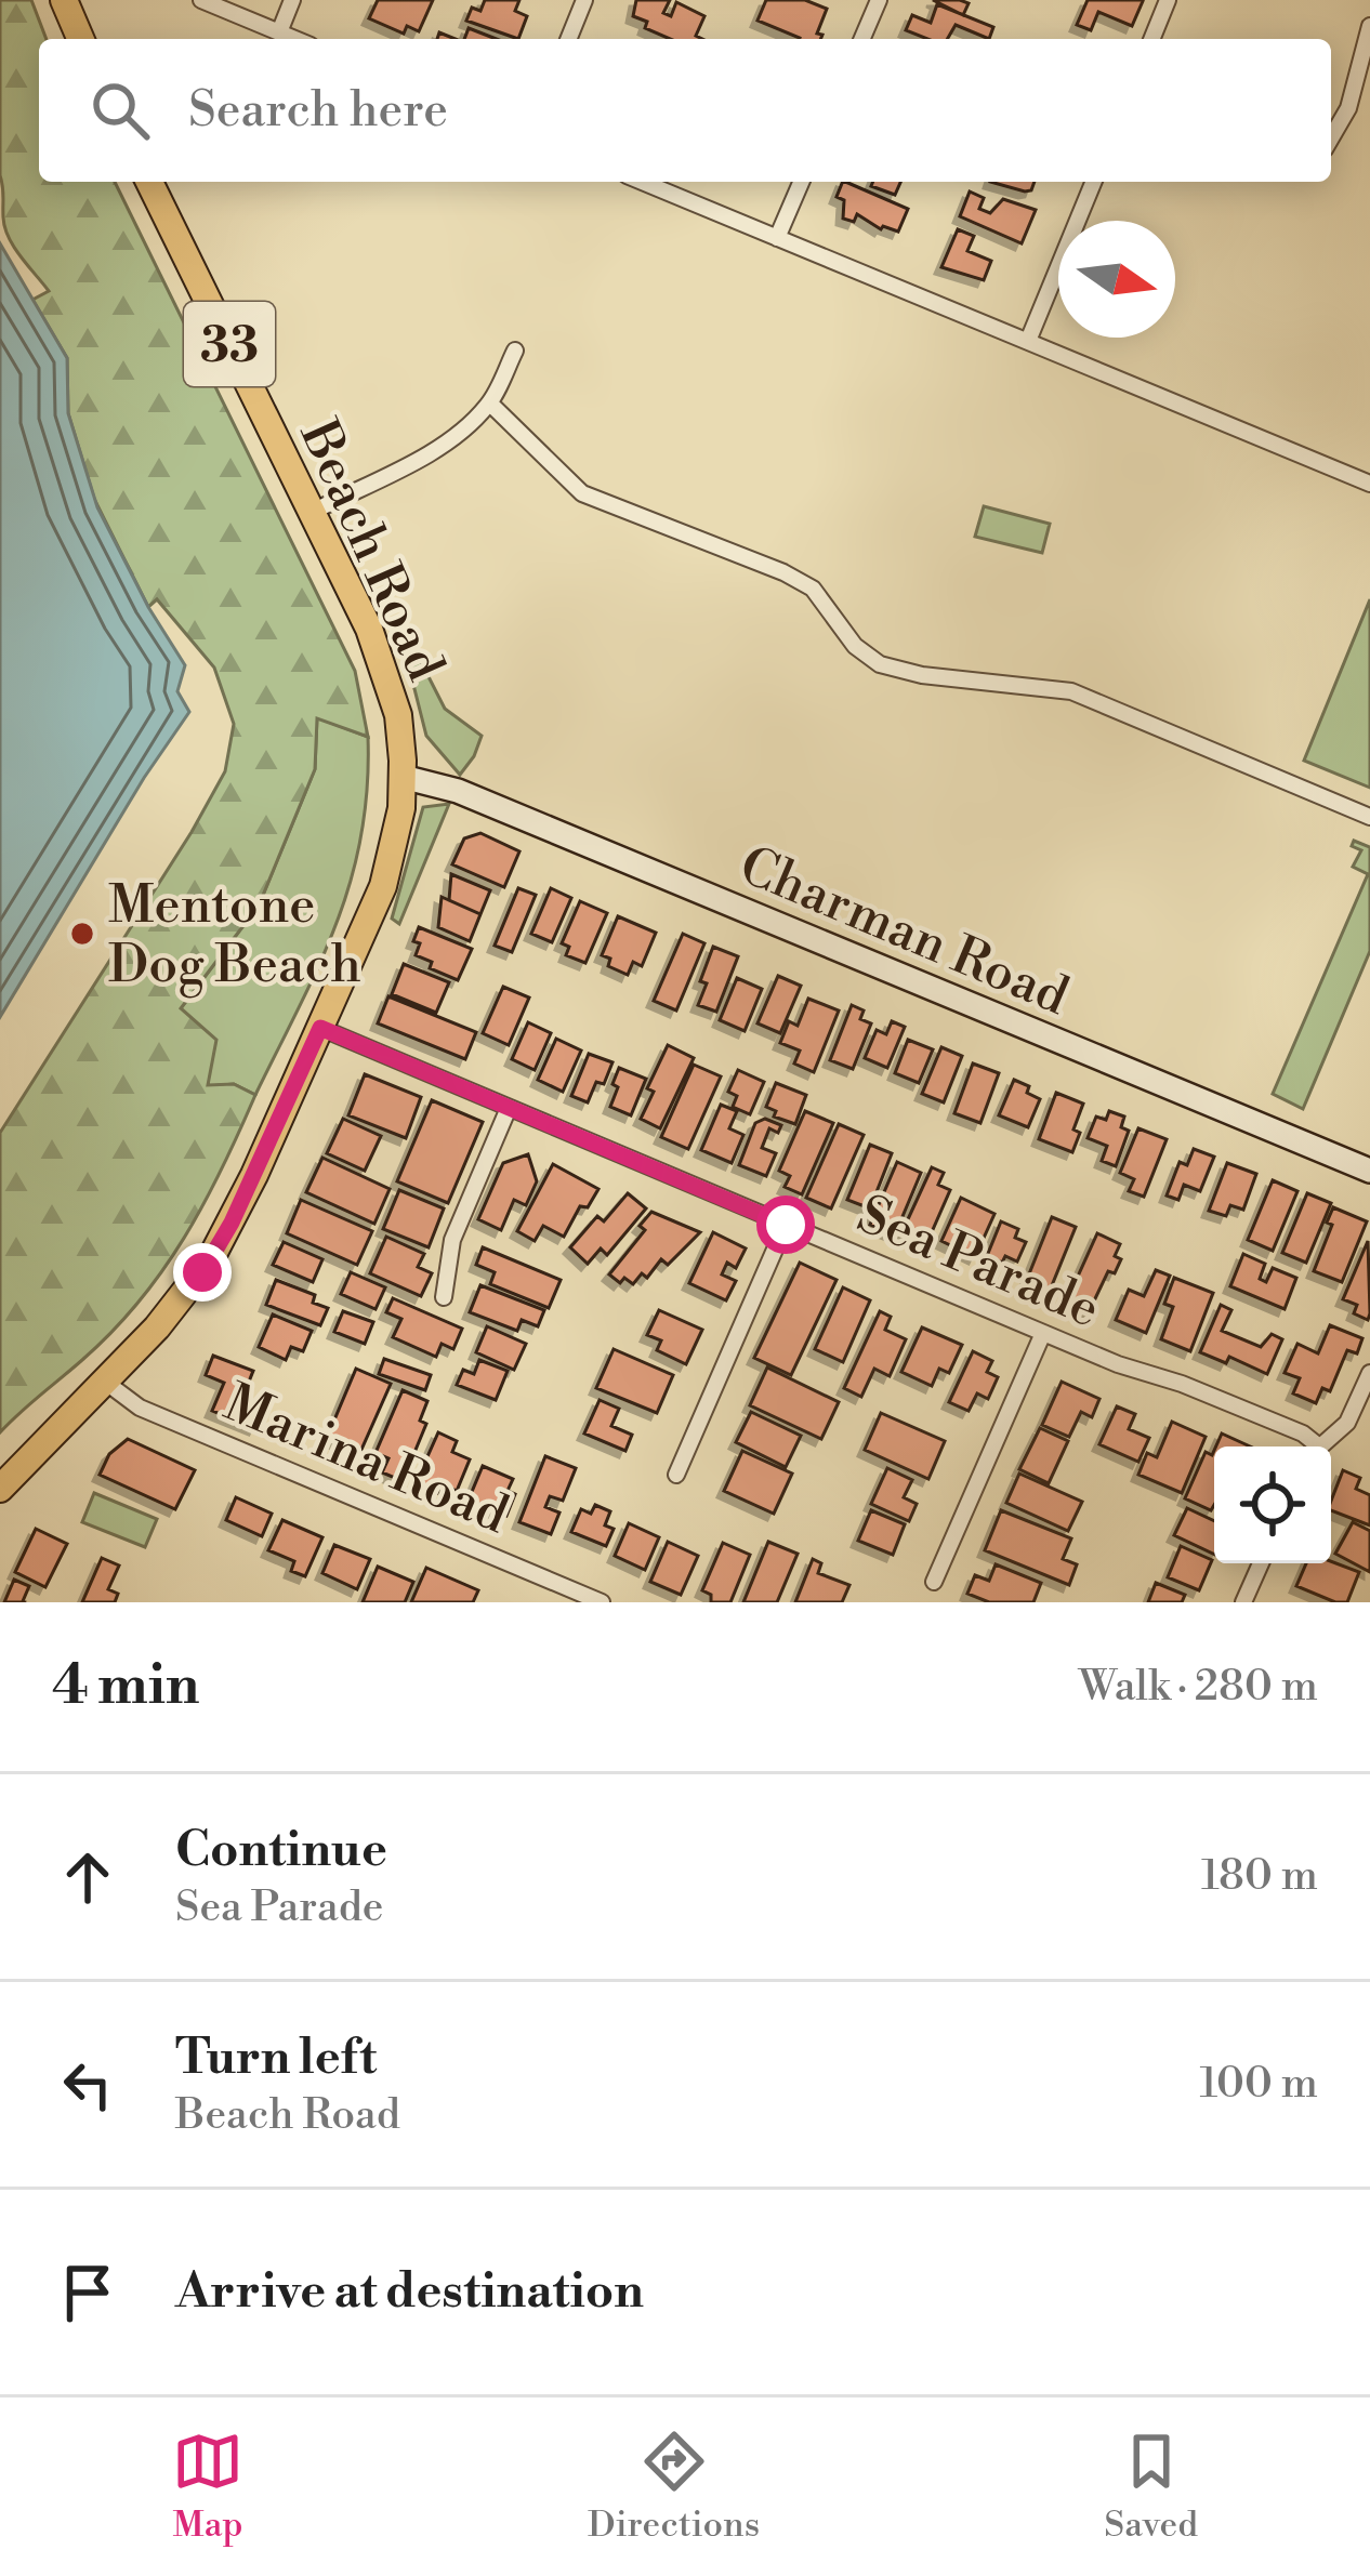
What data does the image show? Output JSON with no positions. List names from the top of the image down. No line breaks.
{"streets":{"main road":["33","Beach Road","Charman Road"],"street":["Sea Parade","Marina Road"]},"crossings":[["Beach Road","Charman Road"],["Beach Road","Sea Parade"],["Beach Road","Marina Road"]],"places":["Mentone Dog Beach"],"north":"right","page":{"search":"Search here","heading":["4 min","Walk · 280 m"],"list":[["Continue","Sea Parade","180 m"],["Turn left","Beach Road","100 m"],"Arrive at destination"],"nav":["Map","Directions","Saved"]}}
